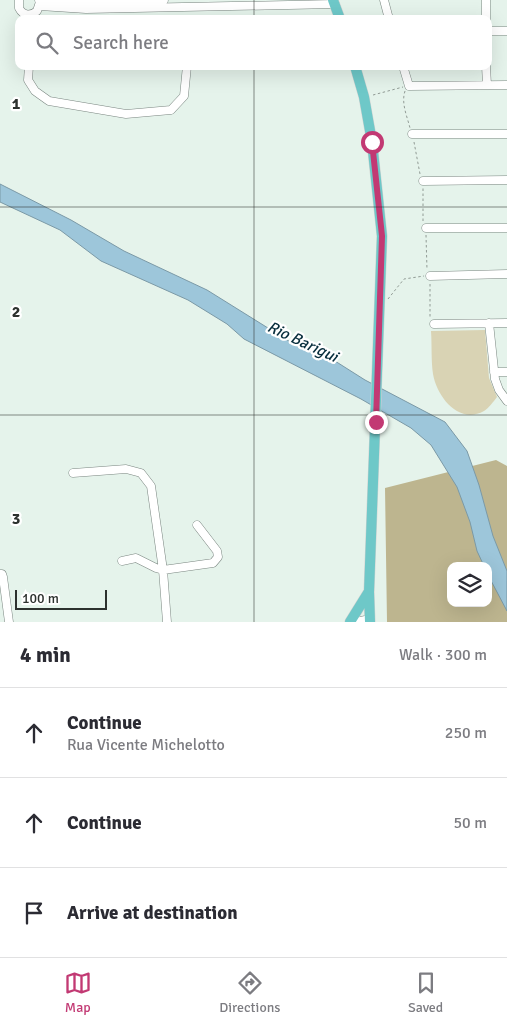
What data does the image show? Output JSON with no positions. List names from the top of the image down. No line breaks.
{"water":["Rio Barigui"],"scale_bar":"100 m","page":{"search":"Search here","scale":"100 m","heading":["4 min","Walk · 300 m"],"list":[["Continue","Rua Vicente Michelotto","250 m"],["Continue","50 m"],"Arrive at destination"],"nav":["Map","Directions","Saved"]},"grid":{"rows":["1","2","3"]}}
